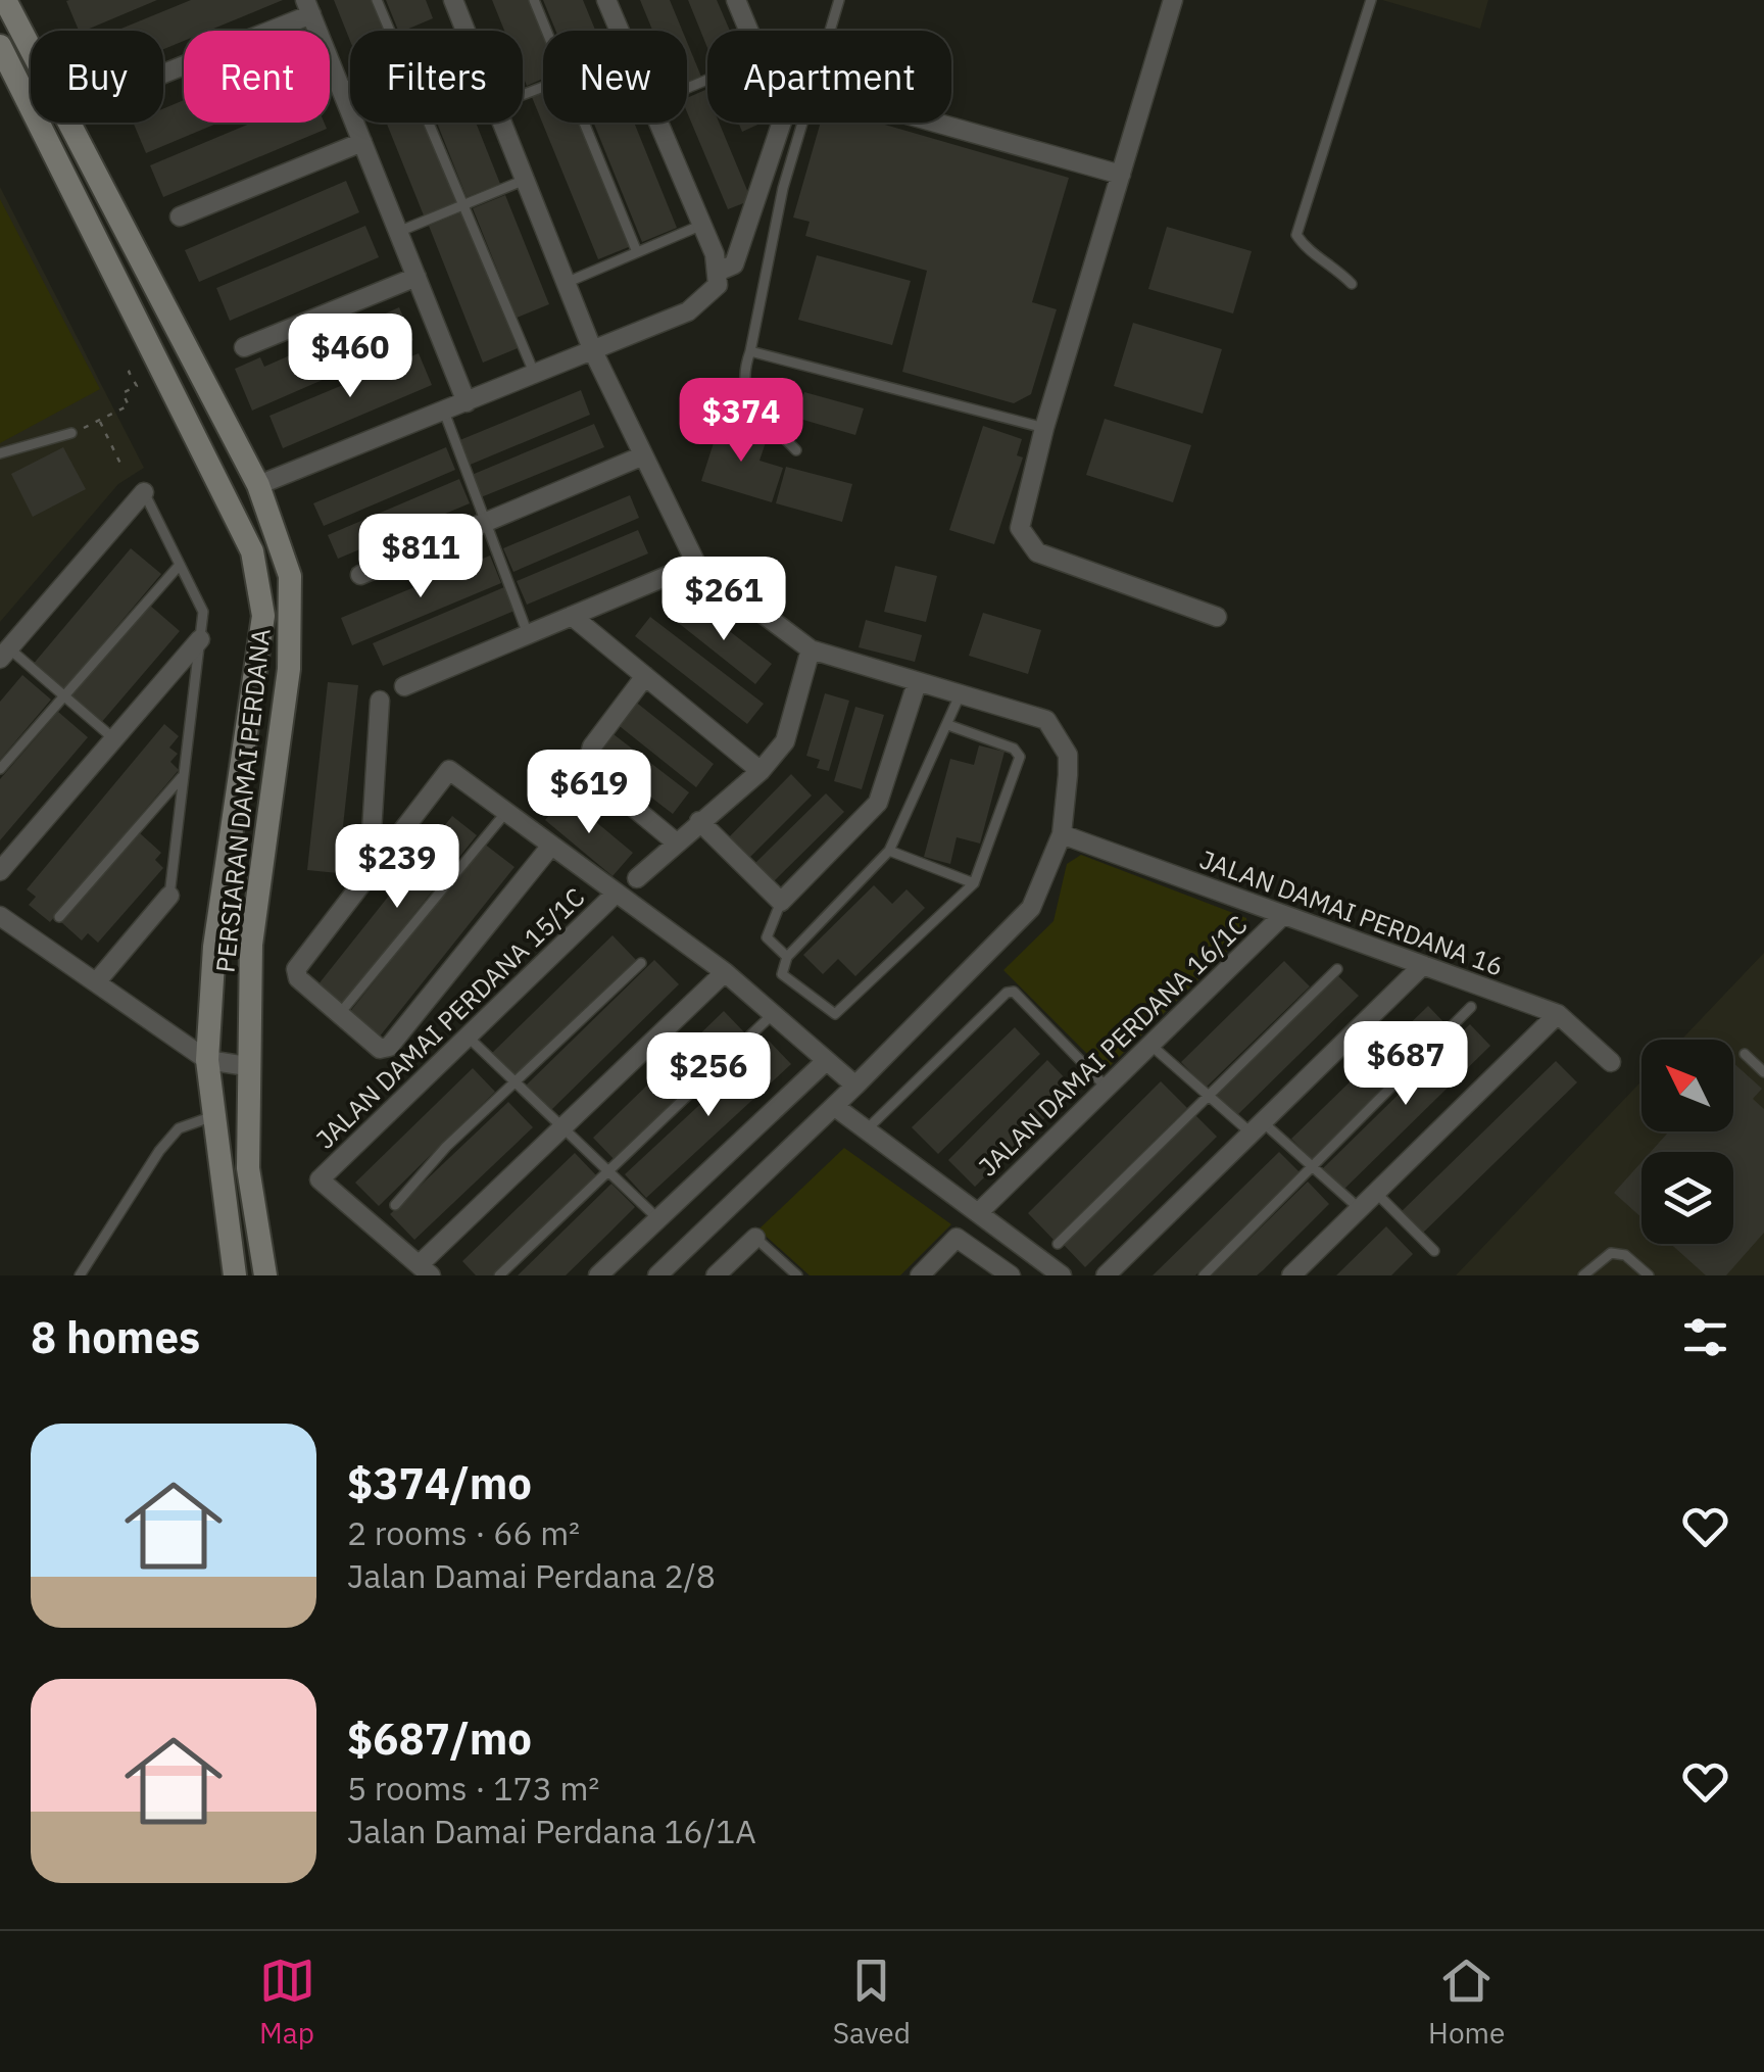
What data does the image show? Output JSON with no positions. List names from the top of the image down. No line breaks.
{"streets":{"main road":["PERSIARAN DAMAI PERDANA"],"street":["JALAN DAMAI PERDANA 16","JALAN DAMAI PERDANA 15/1C","JALAN DAMAI PERDANA 16/1C"]},"crossings":[["JALAN DAMAI PERDANA 16","JALAN DAMAI PERDANA 16/1C"]],"north":"top left","page":{"chip":["Buy","Rent","Filters","New","Apartment"],"price":["$460","$374","$811","$261","$619","$239","$687","$256"],"heading":"8 homes","list":[{"name":"$374/mo","note":"2 rooms · 66 m² · Jalan Damai Perdana 2/8"},{"name":"$687/mo","note":"5 rooms · 173 m² · Jalan Damai Perdana 16/1A"}],"tabs":["Map","Saved","Home"]}}
